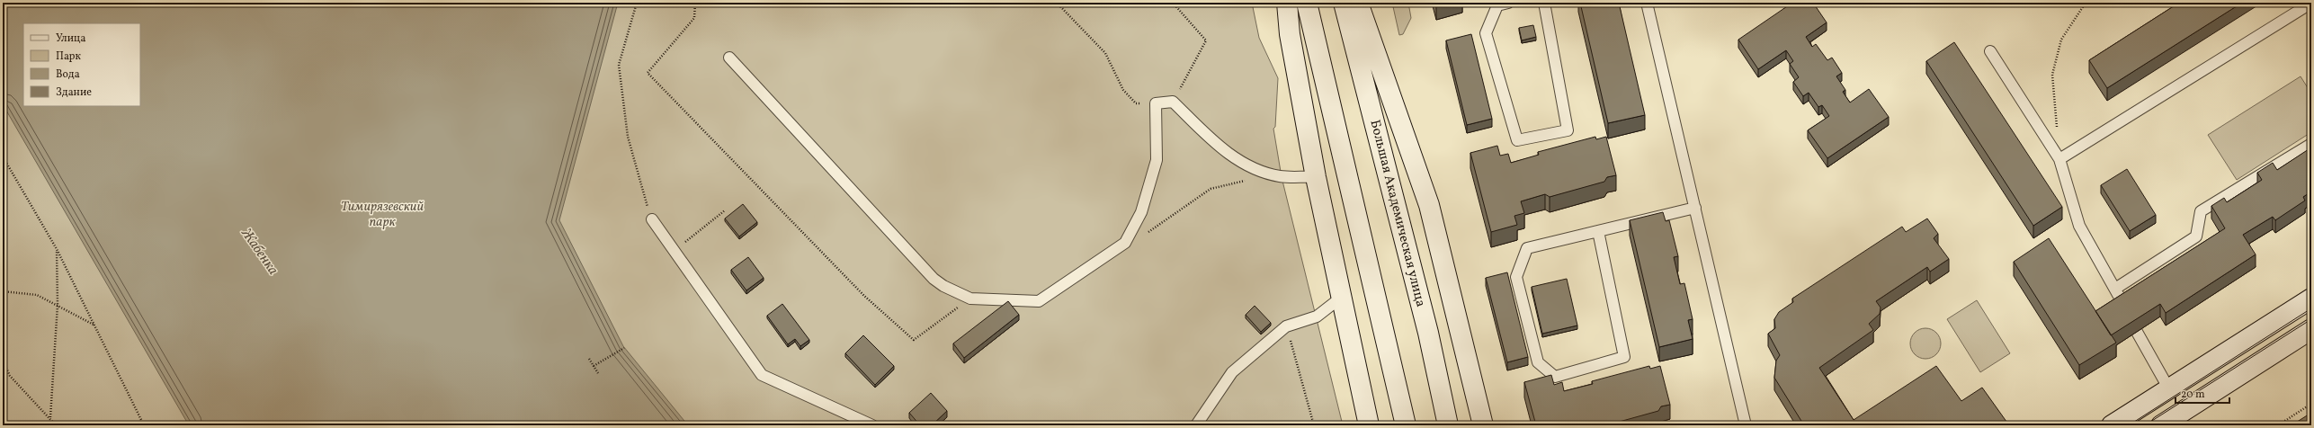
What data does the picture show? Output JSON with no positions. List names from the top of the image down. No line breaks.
{"streets":{"main road":["Большая Академическая улица"]},"water":["Жабенка"],"parks":["Тимирязевский парк"],"legend":["Улица","Парк","Вода","Здание"],"scale_bar":"20 m"}
